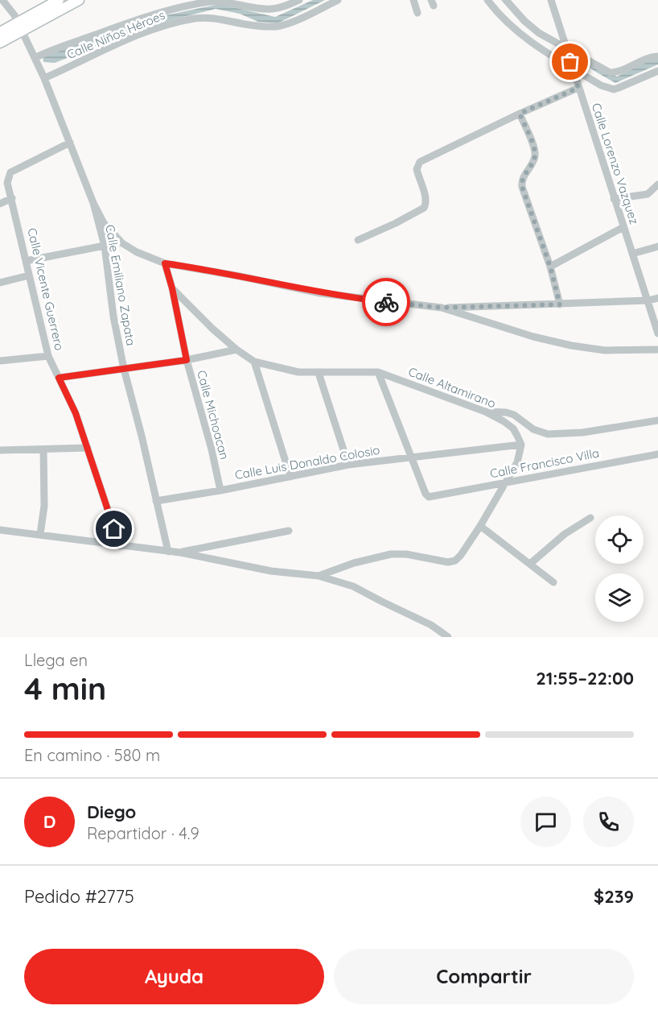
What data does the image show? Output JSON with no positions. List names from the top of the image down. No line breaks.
{"streets":{"street":["Calle Niños Héroes","Calle Lorenzo Vazquez","Calle Emiliano Zapata","Calle Vicente Guerrero","Calle Altamirano","Calle Michoacan","Calle Luis Donaldo Colosio","Calle Francisco Villa"]},"crossings":[["Calle Niños Héroes","Calle Emiliano Zapata"],["Calle Emiliano Zapata","Calle Vicente Guerrero"],["Calle Emiliano Zapata","Calle Luis Donaldo Colosio"],["Calle Altamirano","Calle Michoacan"],["Calle Altamirano","Calle Luis Donaldo Colosio"],["Calle Michoacan","Calle Luis Donaldo Colosio"],["Calle Luis Donaldo Colosio","Calle Francisco Villa"]],"page":{"heading":["4 min","Llega en","21:55–22:00"],"panel":["Diego","Repartidor · 4.9","Pedido #2775","$239"],"bar":"En camino · 580 m","round":"D","buttons":["Ayuda","Compartir"]}}
